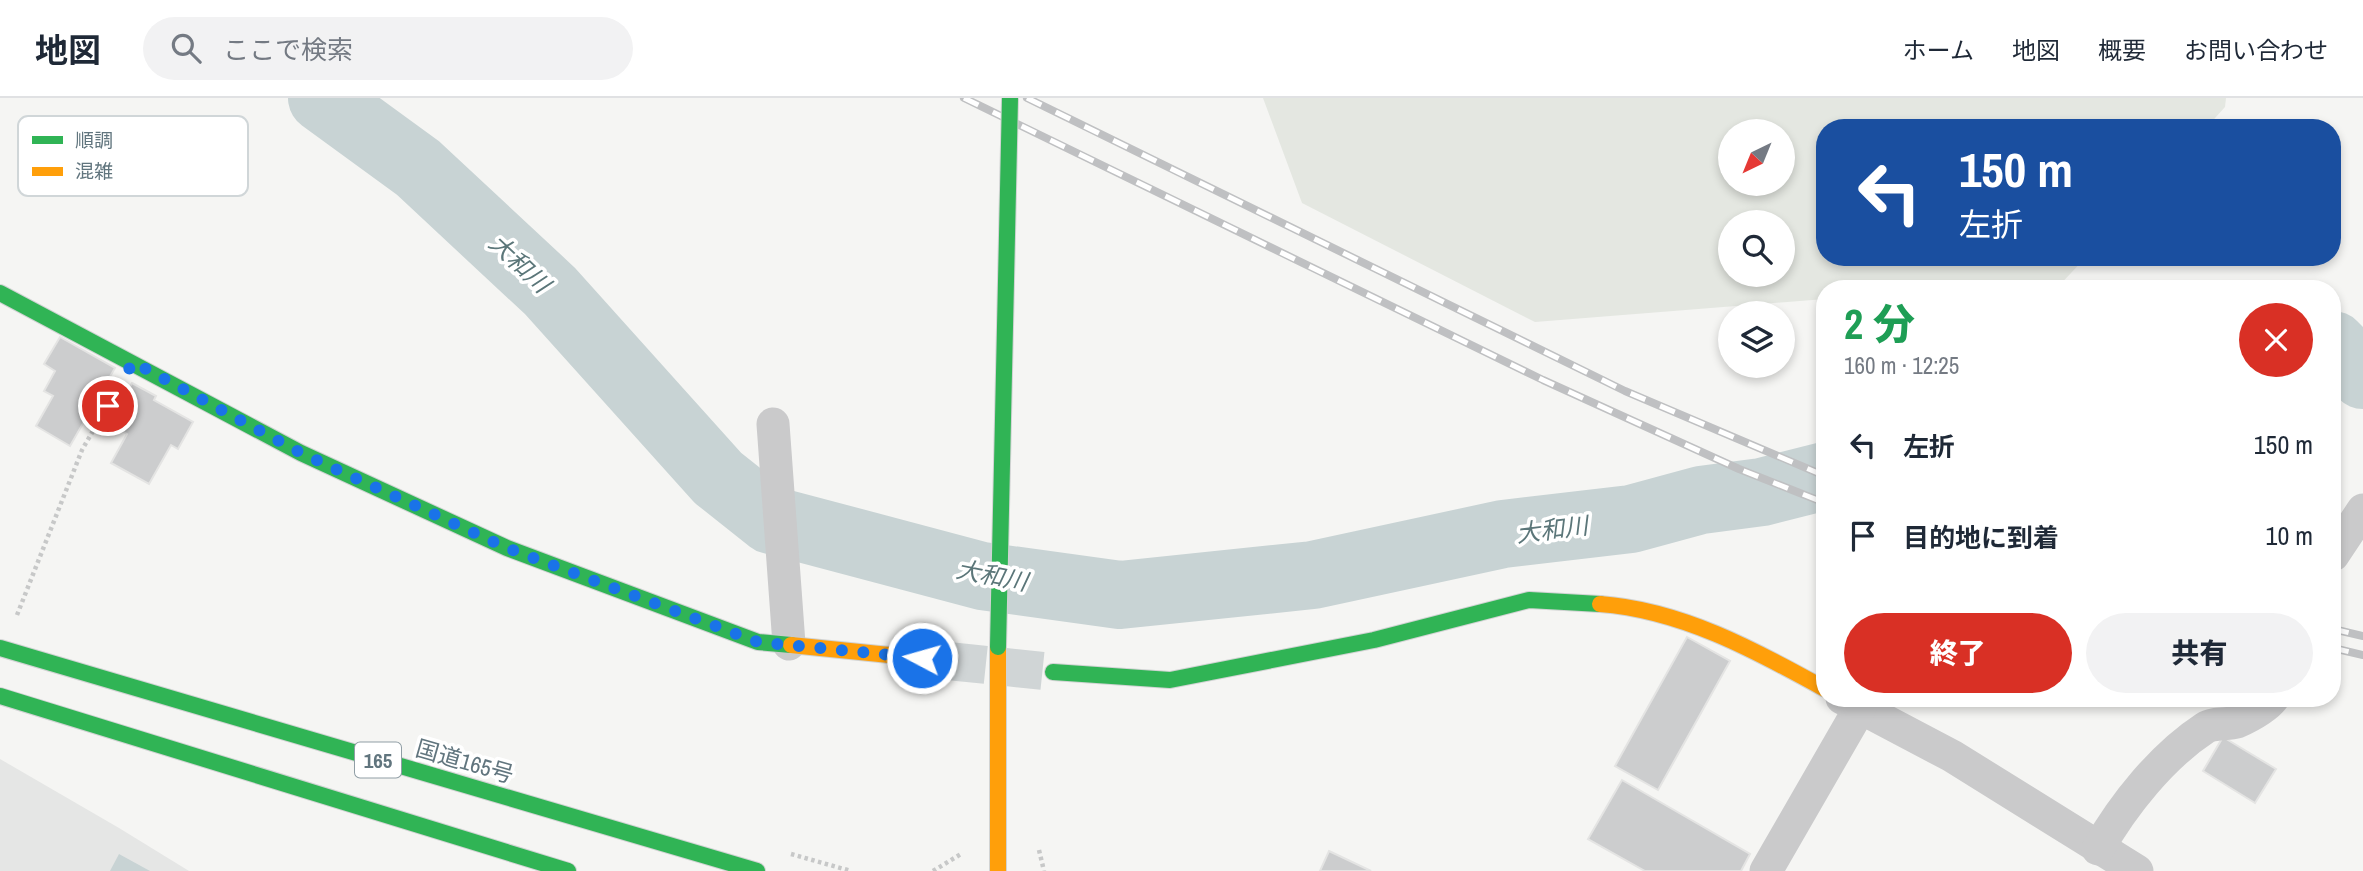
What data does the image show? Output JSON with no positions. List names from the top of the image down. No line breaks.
{"streets":{"main road":["165","国道165号"]},"water":["大和川"],"legend":["順調","混雑"],"north":"bottom left","page":{"header":"地図","search":"ここで検索","nav":["ホーム","地図","概要","お問い合わせ"],"turn":["150 m","左折"],"heading":["2 分","160 m · 12:25"],"list":[{"name":"左折","value":"150 m"},{"name":"目的地に到着","value":"10 m"}],"buttons":["終了","共有"]}}
